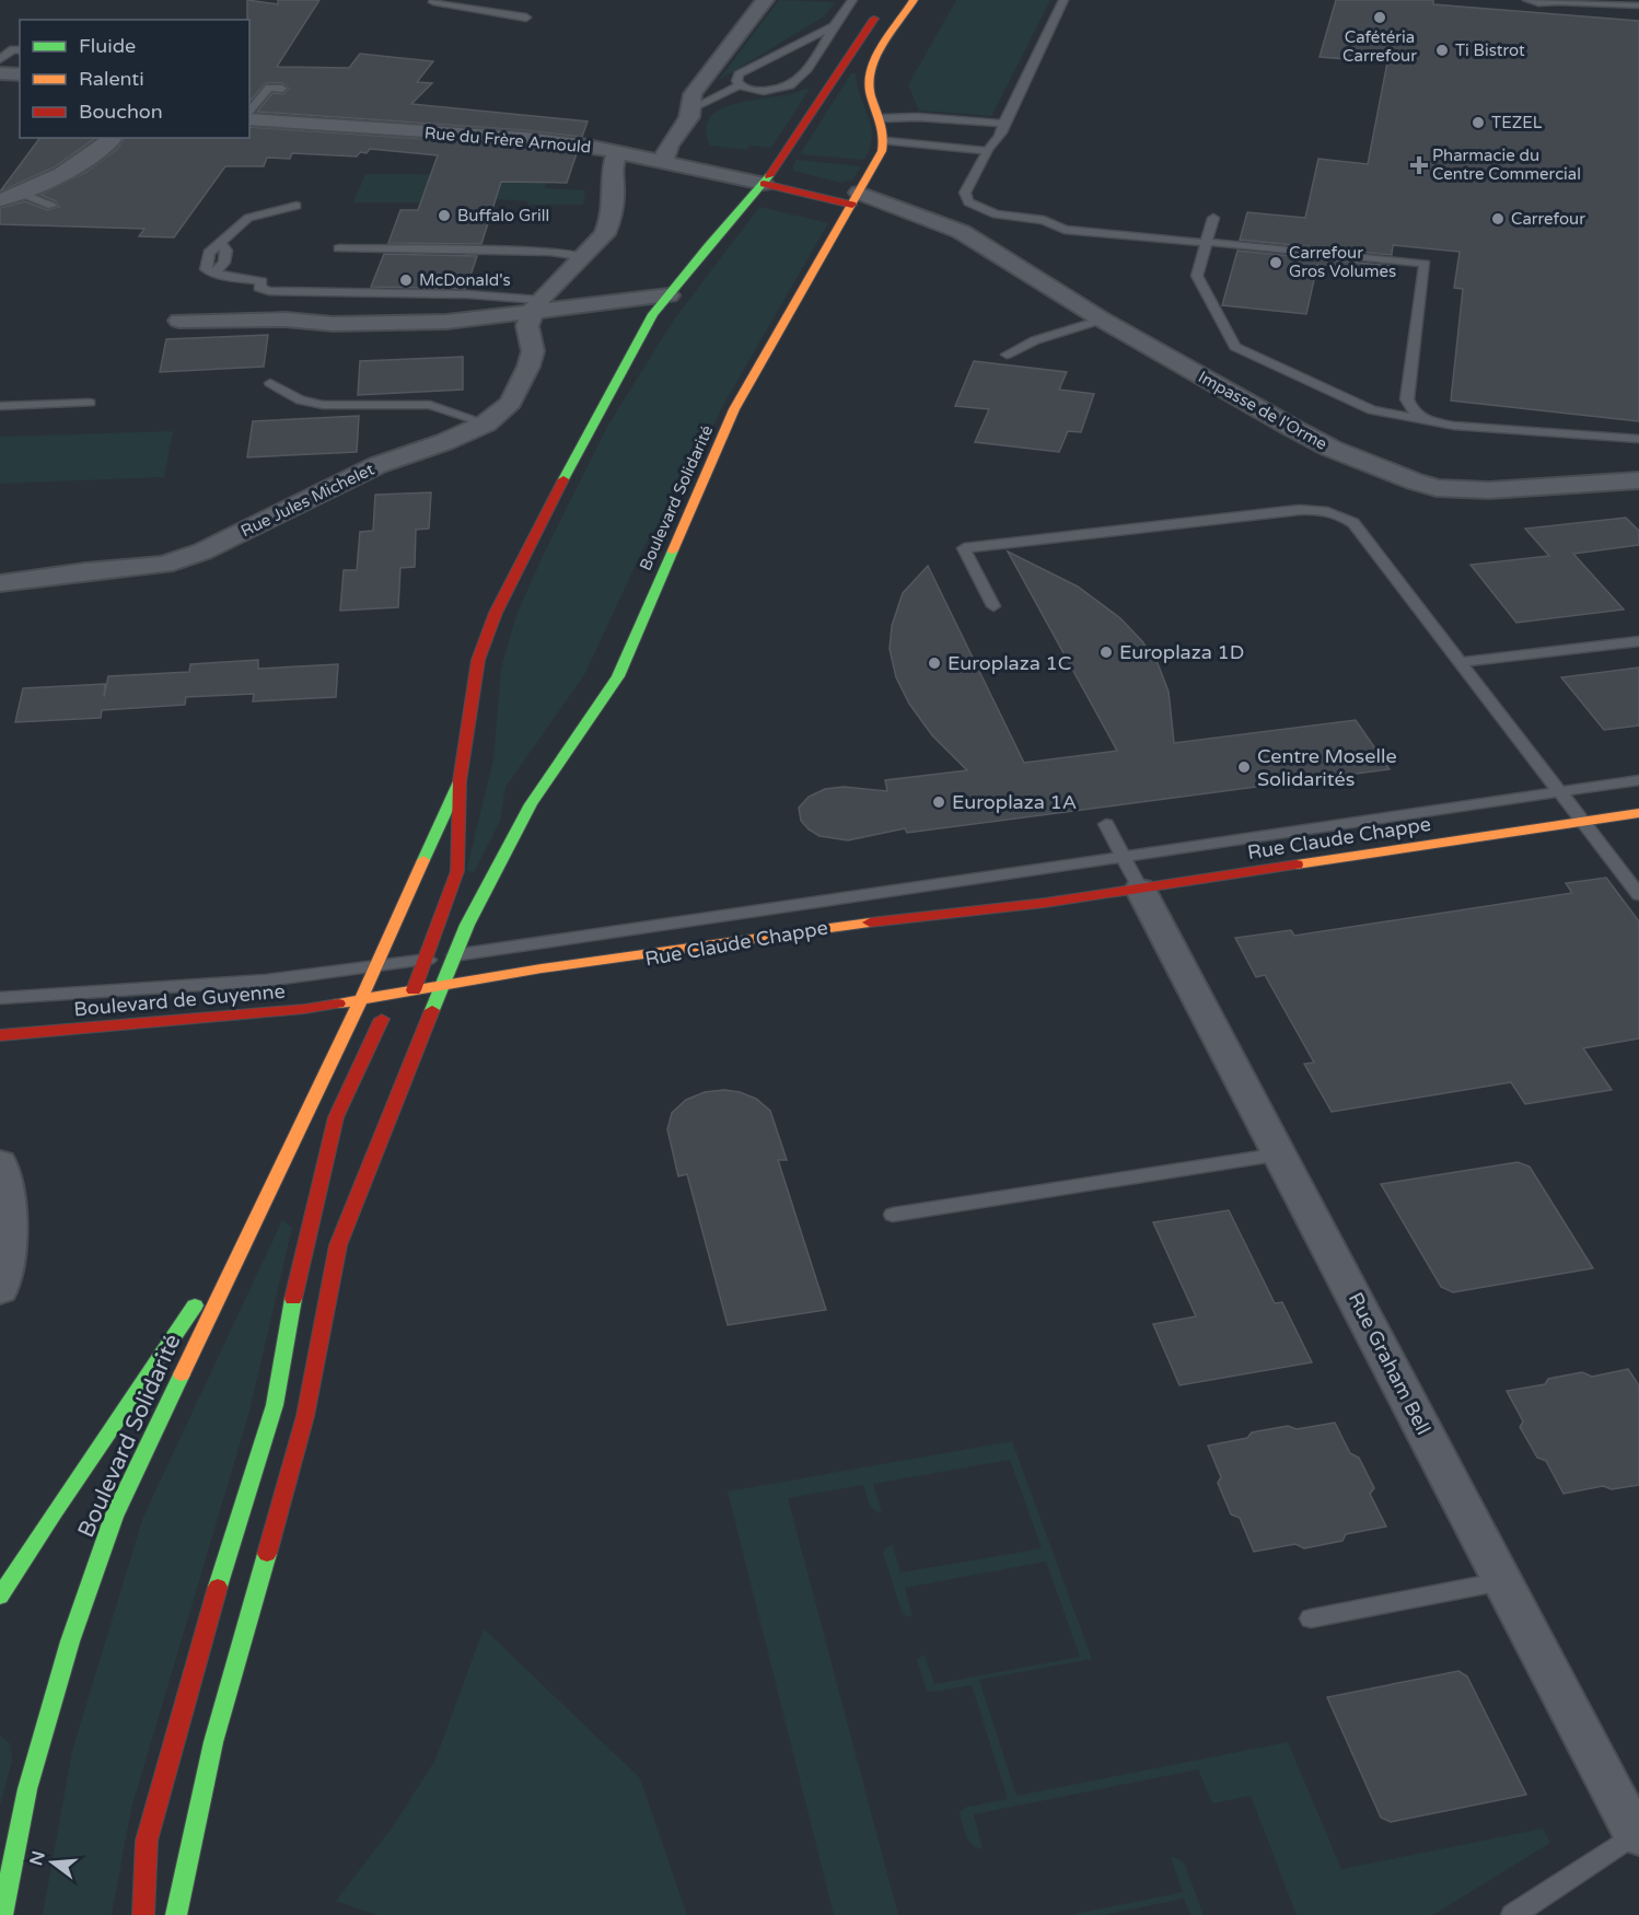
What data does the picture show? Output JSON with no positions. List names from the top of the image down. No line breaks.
{"streets":{"main road":["Boulevard Solidarité","Rue Claude Chappe","Boulevard de Guyenne"],"street":["Rue du Frère Arnould","Impasse de l'Orme","Rue Jules Michelet","Rue Graham Bell"]},"crossings":[["Rue du Frère Arnould","Boulevard Solidarité"],["Impasse de l'Orme","Boulevard Solidarité"],["Boulevard Solidarité","Rue Claude Chappe"],["Boulevard Solidarité","Boulevard de Guyenne"],["Rue Claude Chappe","Boulevard de Guyenne"],["Rue Claude Chappe","Rue Graham Bell"]],"places":{"other":["Cafétéria Carrefour","Ti Bistrot","TEZEL","Buffalo Grill","Carrefour","Carrefour Gros Volumes","McDonald's","Europlaza 1D","Europlaza 1C","Centre Moselle Solidarités","Europlaza 1A"],"health":["Pharmacie du Centre Commercial"]},"legend":["Fluide","Ralenti","Bouchon"],"north":"left"}
